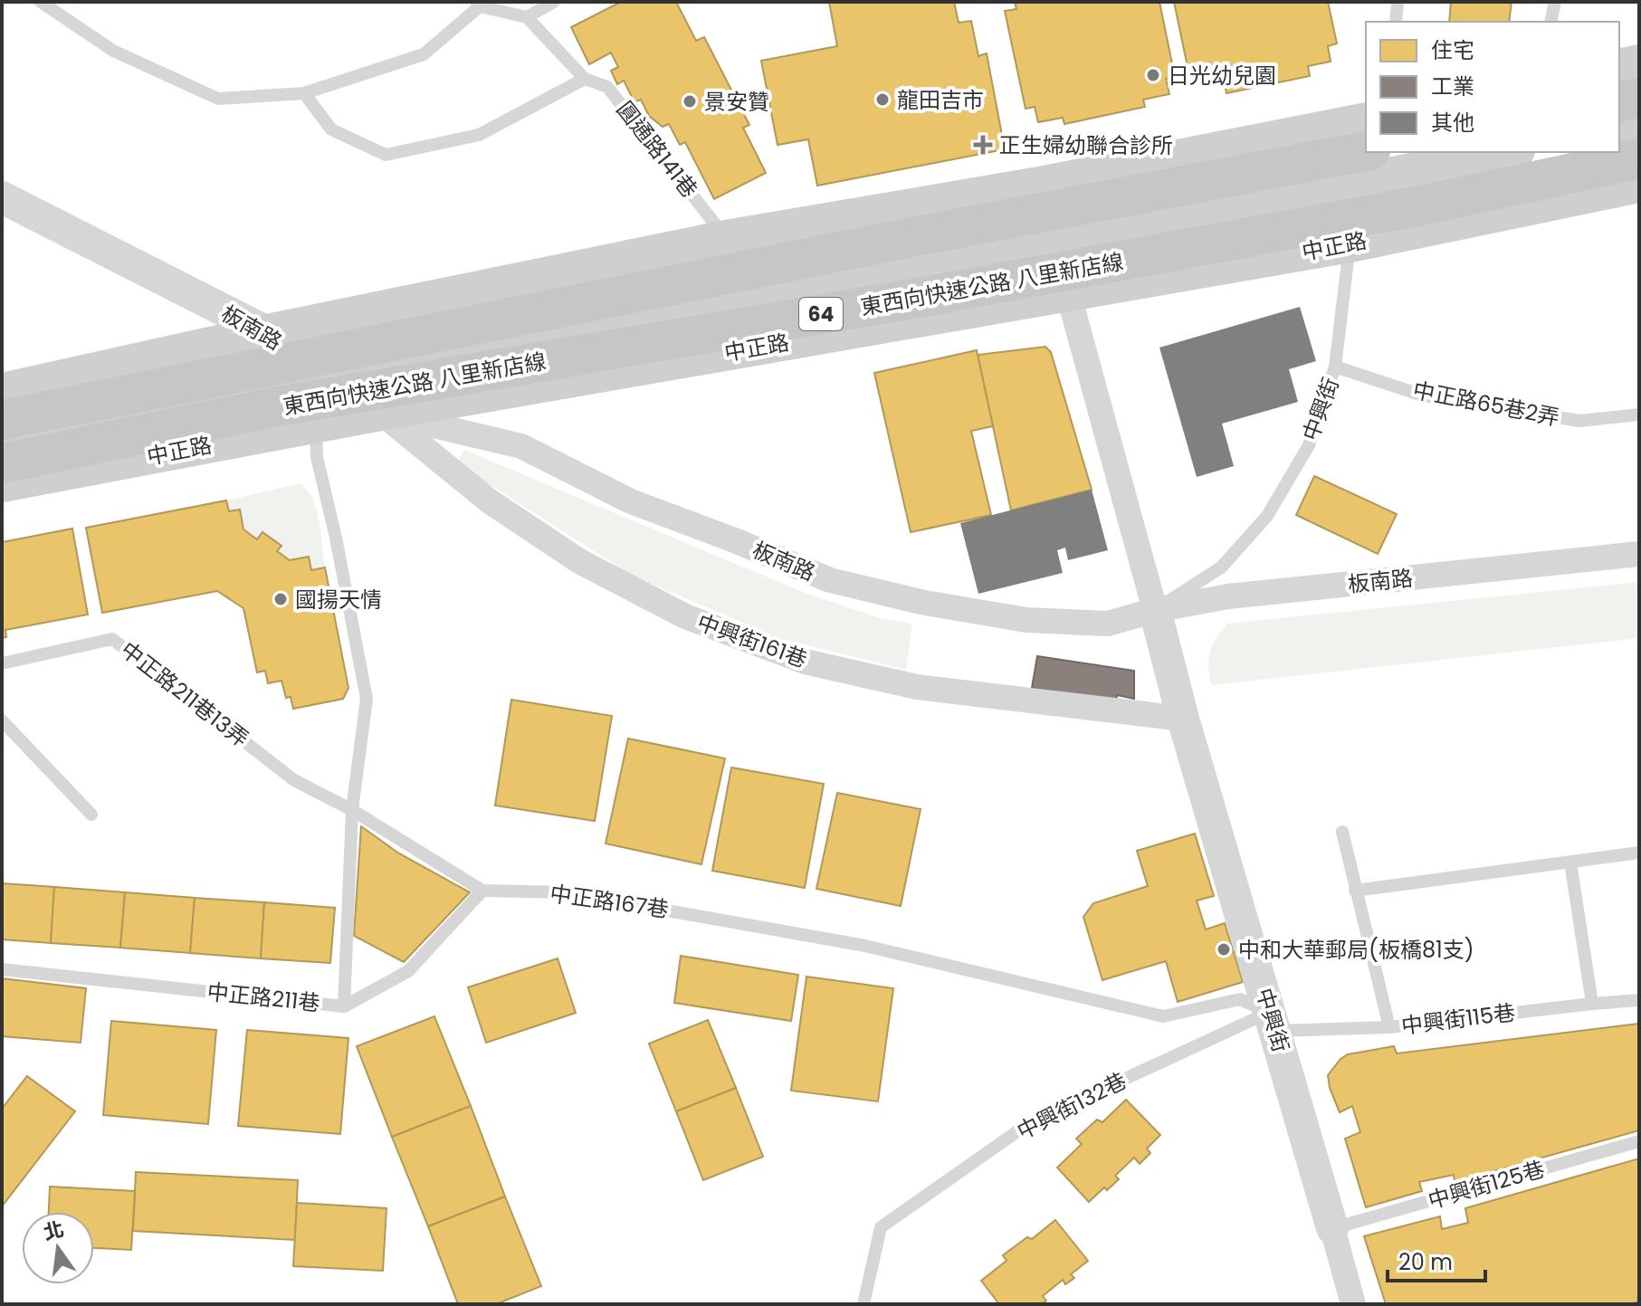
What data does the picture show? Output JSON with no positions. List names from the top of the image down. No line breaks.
{"streets":{"highway":["東西向快速公路 八里新店線","64"],"main road":["中正路"],"street":["板南路","中興街","中興街161巷"],"lane":["圓通路141巷","中正路65巷2弄","中正路211巷13弄","中正路167巷","中正路211巷","中興街115巷","中興街132巷","中興街125巷"]},"crossings":[["中正路","東西向快速公路 八里新店線"],["中正路","板南路"],["中正路","中興街"],["中正路","中興街161巷"],["東西向快速公路 八里新店線","中興街"],["板南路","中興街"],["板南路","中興街161巷"],["中正路65巷2弄","中興街"],["中興街","中興街161巷"],["中興街","中正路167巷"],["中興街","中興街115巷"],["中興街","中興街132巷"],["中興街","中興街125巷"],["中正路167巷","中正路211巷"],["中正路167巷","中興街115巷"],["中正路167巷","中興街132巷"],["中興街115巷","中興街132巷"]],"places":{"other":["日光幼兒園","龍田吉市","景安贊","國揚天情","中和大華郵局(板橋81支)"],"health":["正生婦幼聯合診所"]},"legend":["住宅","工業","其他"],"scale_bar":"20 m","north":"top"}
